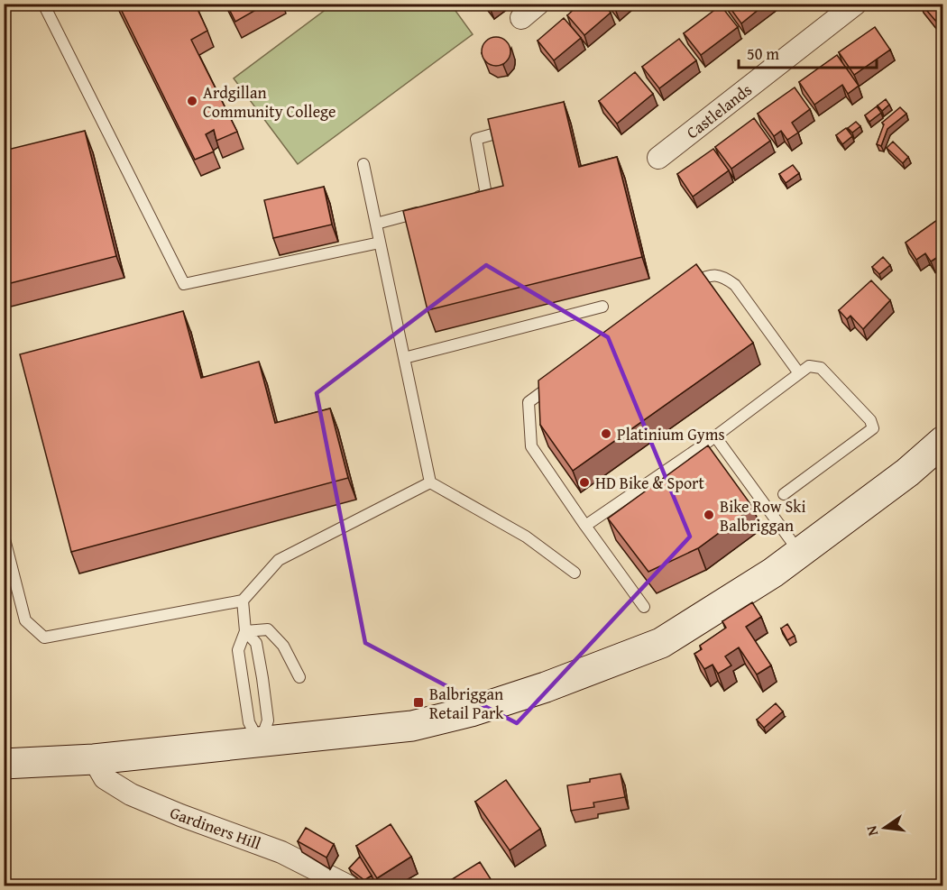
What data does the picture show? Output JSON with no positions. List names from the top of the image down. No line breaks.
{"streets":{"street":["Castlelands","Gardiners Hill"]},"places":{"other":["Ardgillan Community College","Platinium Gyms","HD Bike & Sport","Bike Row Ski Balbriggan"],"transit":["Balbriggan Retail Park"]},"scale_bar":"50 m","north":"left"}
